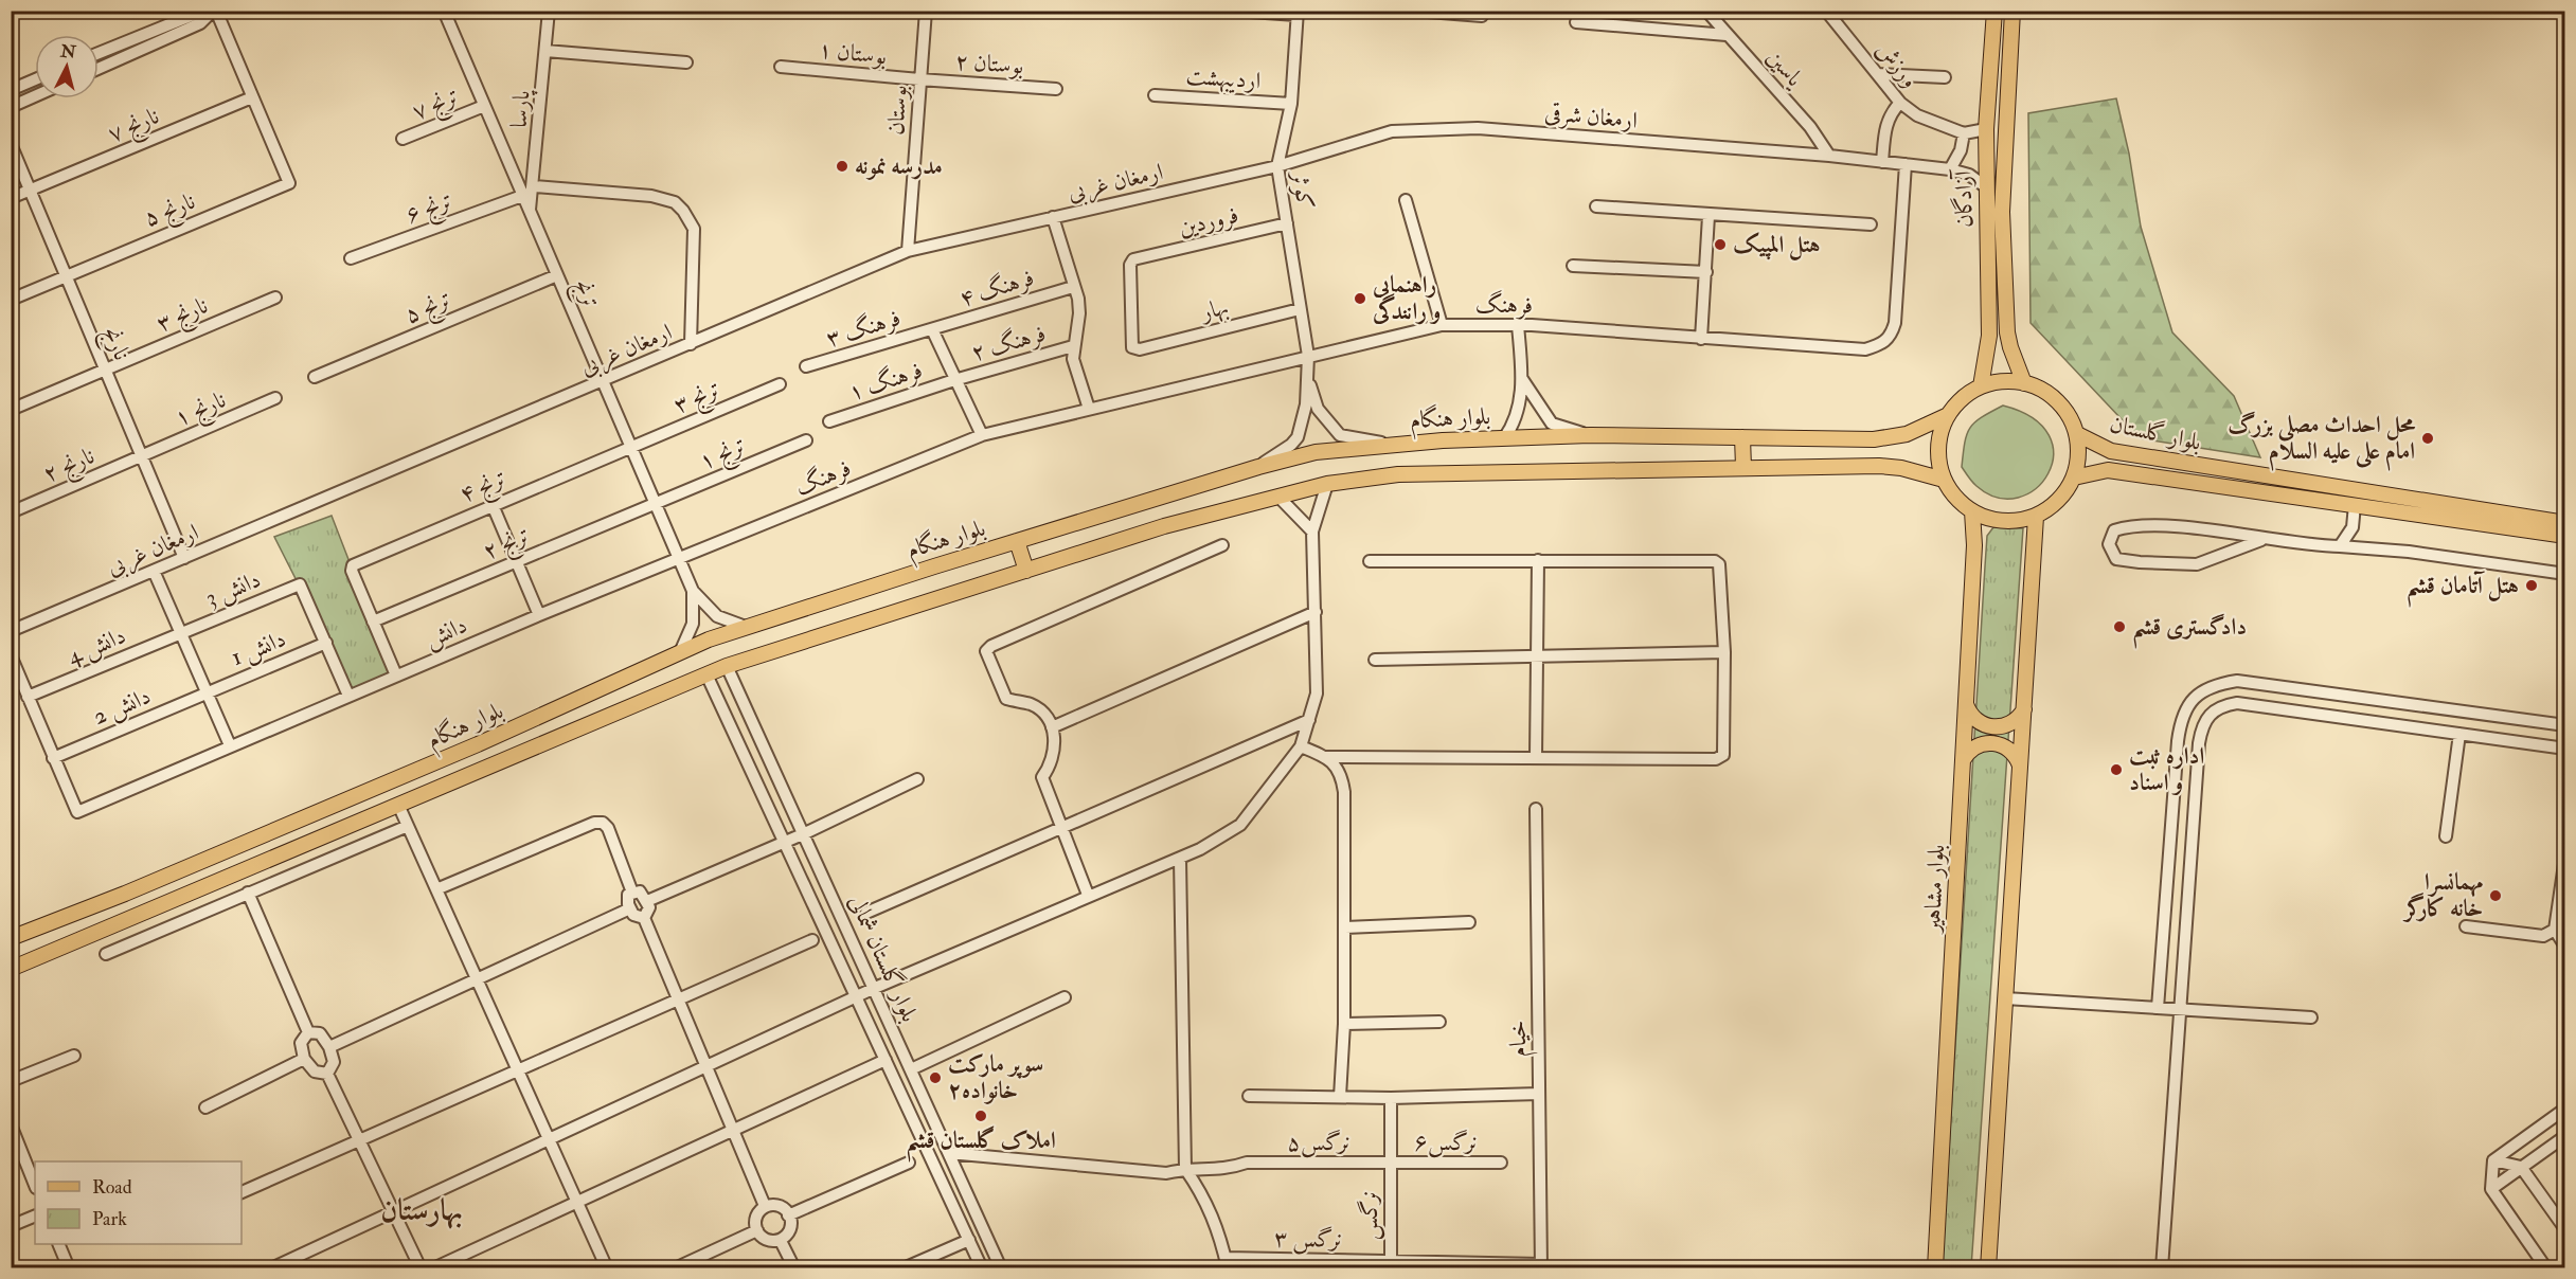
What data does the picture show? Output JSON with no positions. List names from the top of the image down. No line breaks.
{"streets":{"main road":["آزادگان","بلوار هنگام","بلوار گلستان","بلوار مشاهیر"],"street":["بوستان ۱","بوستان ۲","ورزش","یاسین","اردیبهشت","ترنج ۷","پارسا","بوستان","ارمغان شرقی","نارنج ۷","ارمغان غربی","کوثر","ترنج ۶","نارنج ۵","فروردین","فرهنگ ۴","ترنج","فرهنگ","ترنج ۵","بهار","نارنج ۳","فرهنگ ۳","نارنج","فرهنگ ۲","فرهنگ ۱","ترنج ۳","نارنج ۱","ترنج ۱","نارنج ۲","ترنج ۴","ترنج ۲","دانش 3","دانش","دانش 4","دانش 1","دانش 2","بلوار گلستان شمالی","خیام","نرگس۵","نرگس۶","نرگس","نرگس ۳"]},"crossings":[["بوستان ۱","بوستان ۲"],["بوستان ۱","بوستان"],["بوستان ۲","بوستان"],["یاسین","ارمغان شرقی"],["اردیبهشت","کوثر"],["ترنج ۷","ترنج"],["پارسا","ترنج"],["بوستان","ارمغان غربی"],["ارمغان شرقی","ارمغان غربی"],["ارمغان شرقی","کوثر"],["ارمغان شرقی","آزادگان"],["ارمغان شرقی","فرهنگ"],["نارنج ۷","نارنج ۵"],["نارنج ۷","نارنج"],["ارمغان غربی","کوثر"],["ارمغان غربی","ترنج"],["ارمغان غربی","نارنج"],["کوثر","فروردین"],["کوثر","فرهنگ"],["کوثر","بهار"],["کوثر","بلوار هنگام"],["آزادگان","بلوار هنگام"],["آزادگان","بلوار گلستان"],["آزادگان","بلوار مشاهیر"],["ترنج ۶","ترنج"],["نارنج ۵","نارنج"],["فروردین","بهار"],["فرهنگ ۴","فرهنگ ۳"],["ترنج","فرهنگ"],["ترنج","ترنج ۵"],["ترنج","ترنج ۳"],["ترنج","ترنج ۱"],["ترنج","ترنج ۴"],["ترنج","ترنج ۲"],["ترنج","دانش"],["فرهنگ","دانش"],["نارنج ۳","نارنج"],["نارنج","نارنج ۱"],["نارنج","نارنج ۲"],["فرهنگ ۲","فرهنگ ۱"],["ترنج ۳","ترنج ۴"],["نارنج ۱","نارنج ۲"],["بلوار هنگام","بلوار گلستان"],["بلوار هنگام","بلوار مشاهیر"],["بلوار هنگام","بلوار گلستان شمالی"],["بلوار گلستان","بلوار مشاهیر"],["ترنج ۱","ترنج ۲"],["ترنج ۴","ترنج ۲"],["دانش 3","دانش 4"],["دانش 3","دانش 1"],["دانش","دانش 2"],["دانش 1","دانش 2"],["بلوار گلستان شمالی","نرگس۵"],["خیام","نرگس ۳"],["نرگس۵","نرگس۶"],["نرگس۵","نرگس"],["نرگس۶","نرگس"],["نرگس","نرگس ۳"]],"districts":["بهارستان"],"places":["مدرسه نمونه","هتل المپیک","راهنمایی و رانندگی","محل احداث مصلی بزرگ امام علی علیه السلام","هتل آتامان قشم","دادگستری قشم","اداره ثبت و اسناد","مهمانسرا خانه کارگر","سوپر ماركت خانواده٢","املاک گلستان قشم"],"legend":["Road","Park"],"north":"top"}
